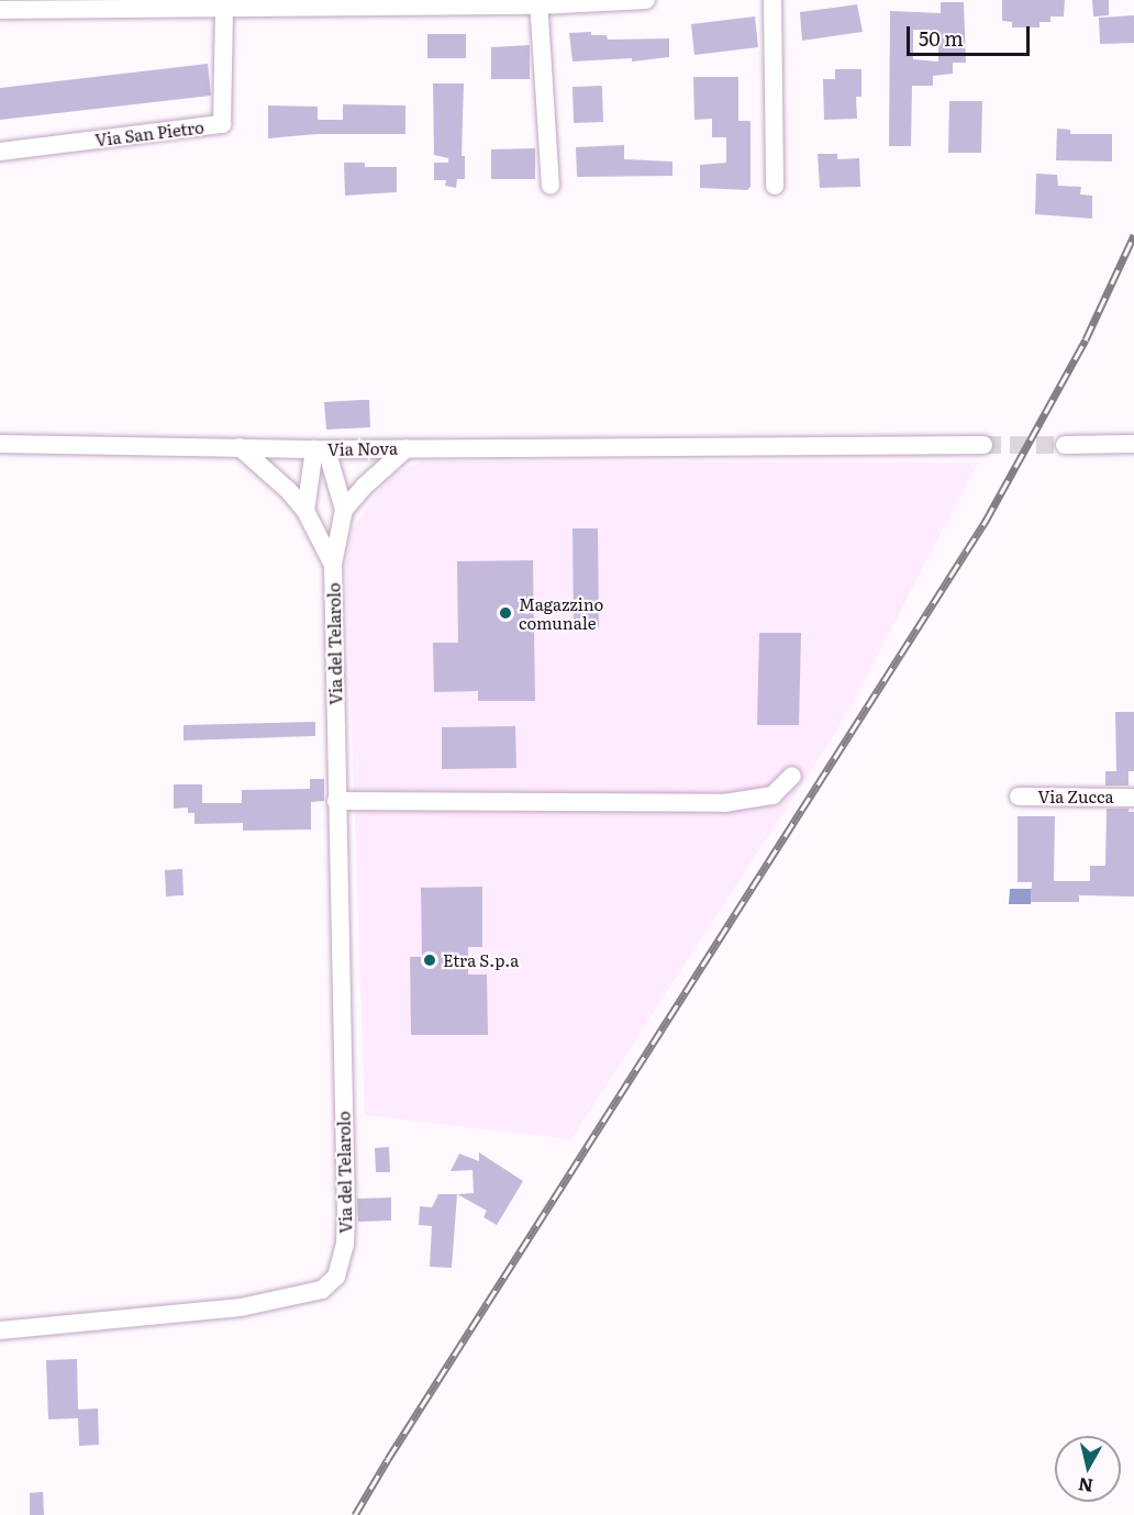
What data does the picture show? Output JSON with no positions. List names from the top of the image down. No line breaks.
{"streets":{"street":["Via San Pietro","Via Nova","Via del Telarolo","Via Zucca"]},"places":["Magazzino comunale","Etra S.p.a"],"scale_bar":"50 m","north":"bottom"}
